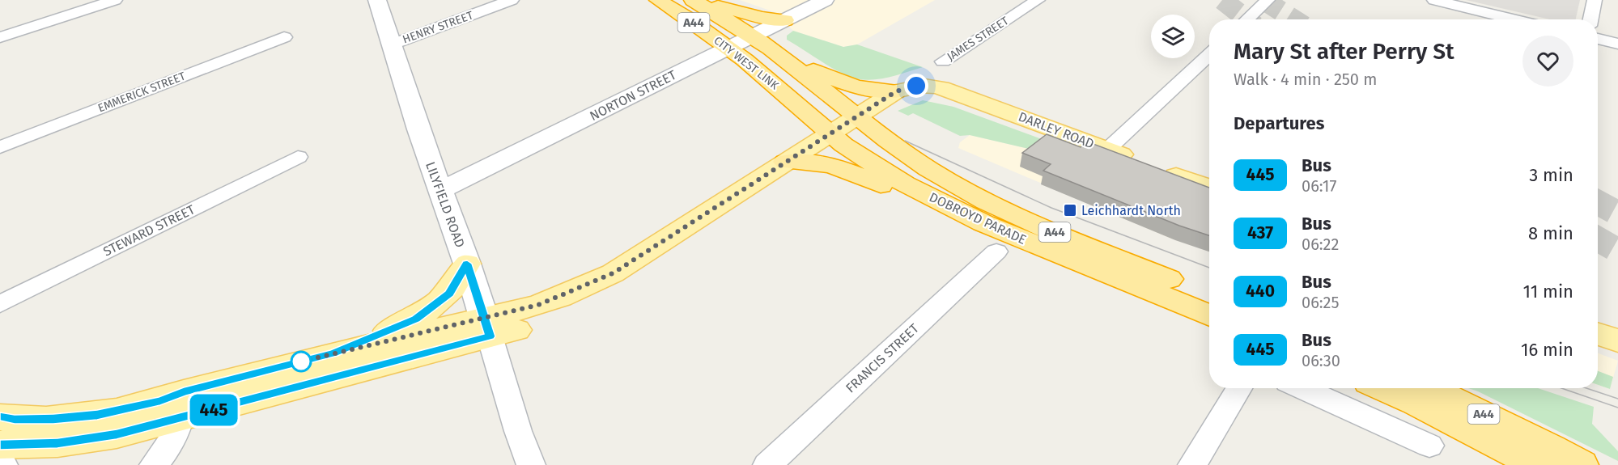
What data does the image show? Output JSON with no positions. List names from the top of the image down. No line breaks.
{"streets":{"highway":["A44","CITY WEST LINK","DOBROYD PARADE"],"main road":["DARLEY ROAD"],"street":["HENRY STREET","JAMES STREET","EMMERICK STREET","NORTON STREET","LILYFIELD ROAD","STEWARD STREET","FRANCIS STREET"]},"crossings":[["HENRY STREET","LILYFIELD ROAD"],["CITY WEST LINK","NORTON STREET"],["CITY WEST LINK","DOBROYD PARADE"],["NORTON STREET","LILYFIELD ROAD"]],"places":{"transit":["Leichhardt North"]},"lines":["bus line 445"],"page":{"on_map":"445","heading":[["Mary St after Perry St","Walk · 4 min · 250 m"],"Departures"],"list":[{"mark":"445","name":"Bus","note":"06:17","value":"3 min"},{"mark":"437","name":"Bus","note":"06:22","value":"8 min"},{"mark":"440","name":"Bus","note":"06:25","value":"11 min"},{"mark":"445","name":"Bus","note":"06:30","value":"16 min"}]}}
